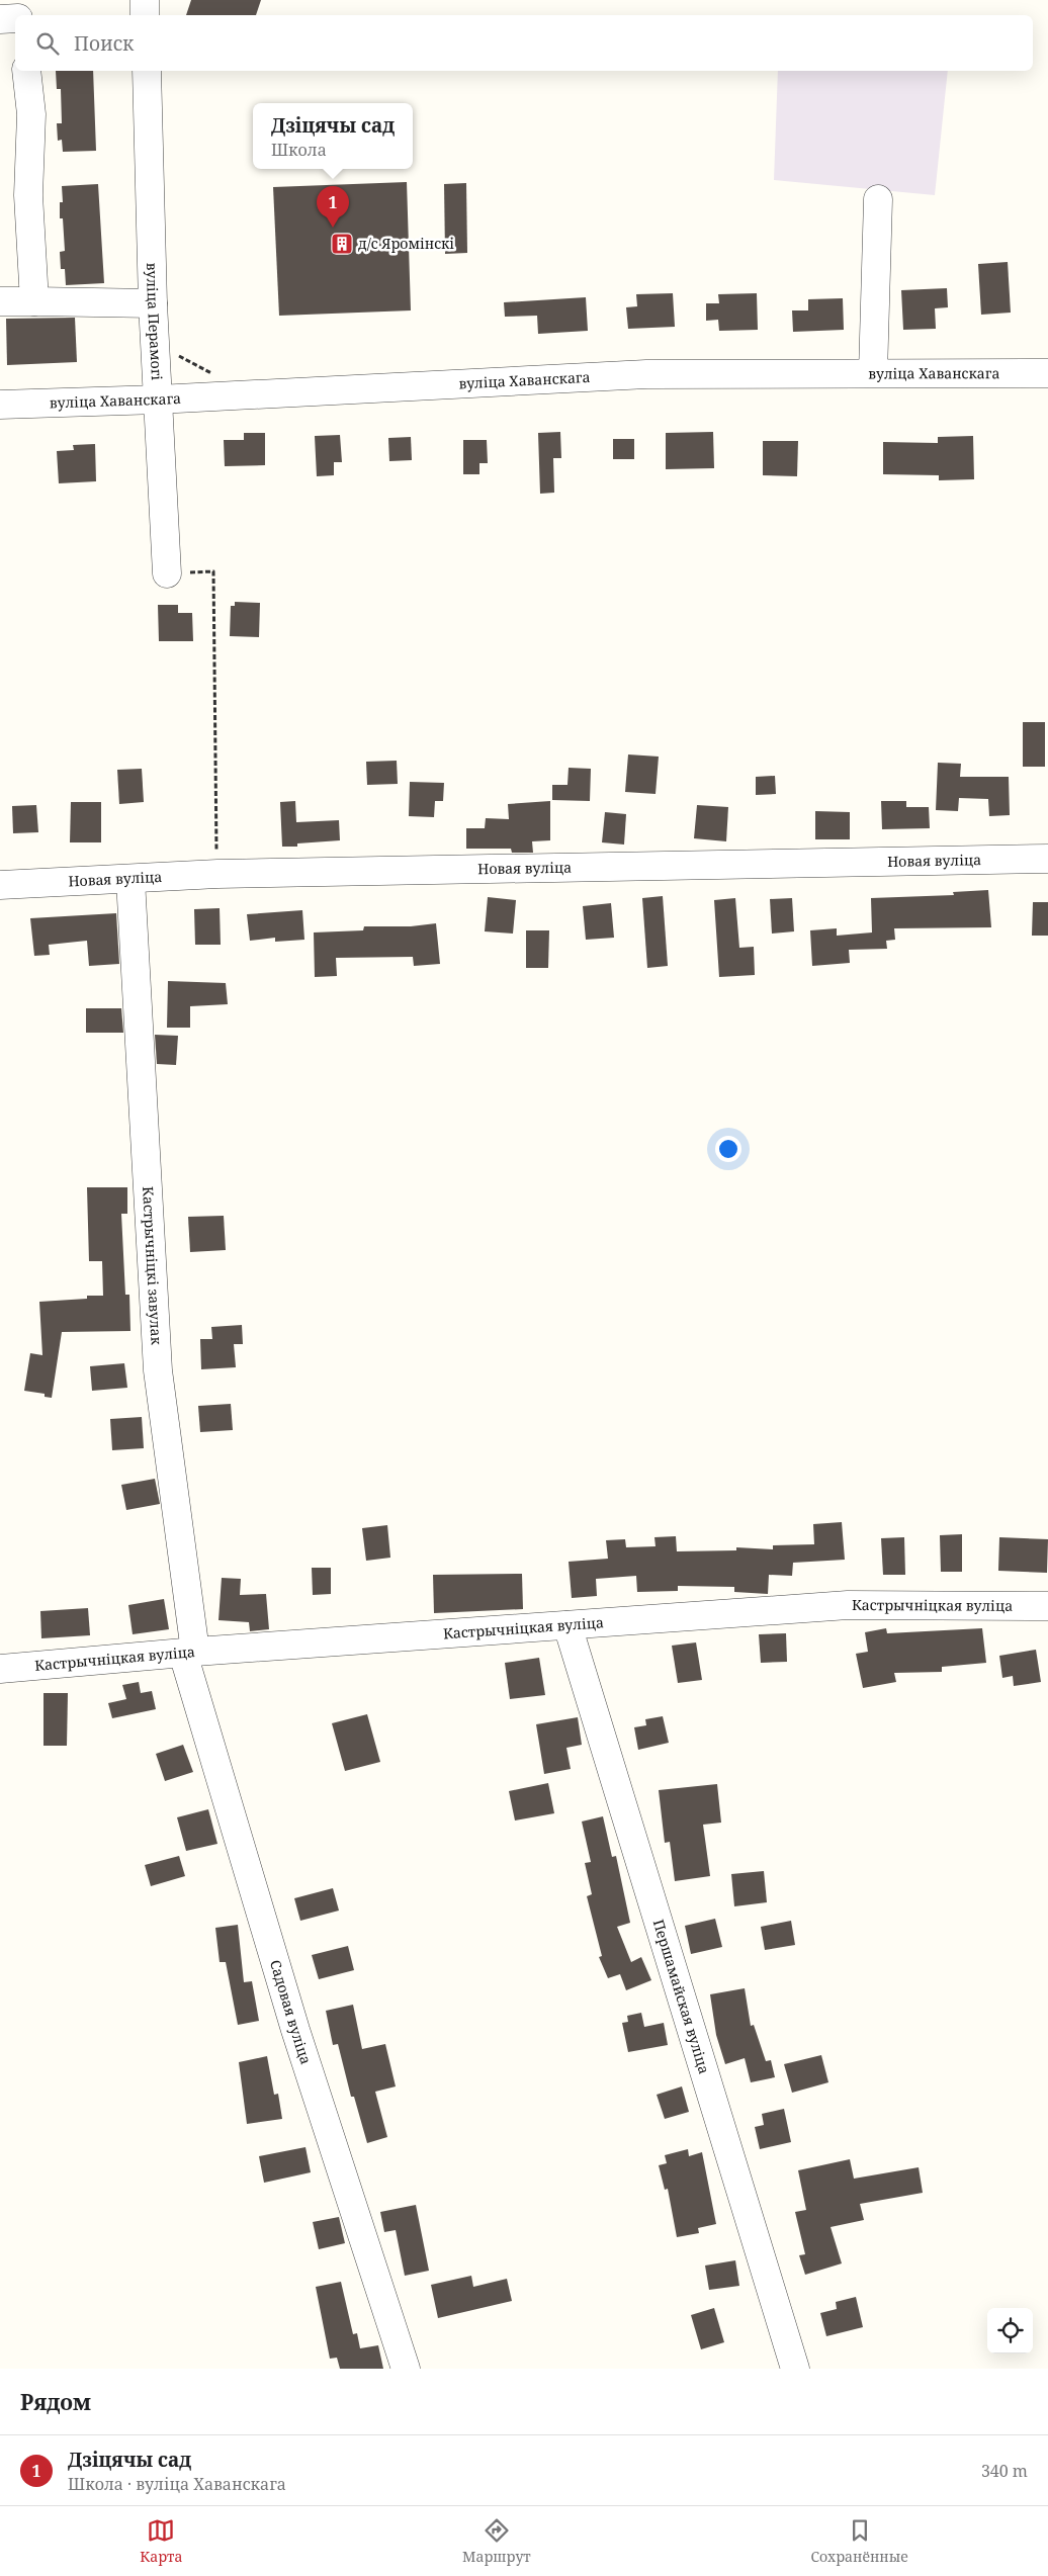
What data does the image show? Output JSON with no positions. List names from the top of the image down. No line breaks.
{"streets":{"street":["вуліца Перамогі","вуліца Хаванскага","Новая вуліца","Кастрычніцкі завулак","Кастрычніцкая вуліца","Першамайская вуліца","Садовая вуліца"]},"crossings":[["вуліца Перамогі","вуліца Хаванскага"],["Новая вуліца","Кастрычніцкі завулак"],["Кастрычніцкі завулак","Кастрычніцкая вуліца"],["Кастрычніцкі завулак","Садовая вуліца"],["Кастрычніцкая вуліца","Першамайская вуліца"],["Кастрычніцкая вуліца","Садовая вуліца"]],"places":{"building":["д/с Яромінскі"]},"page":{"search":"Поиск","popup":["Дзіцячы сад","Школа"],"pins":"1","heading":"Рядом","list":[{"mark":"1","name":"Дзіцячы сад","note":"Школа · вуліца Хаванскага","value":"340 m"}],"nav":["Карта","Маршрут","Сохранённые"]}}
